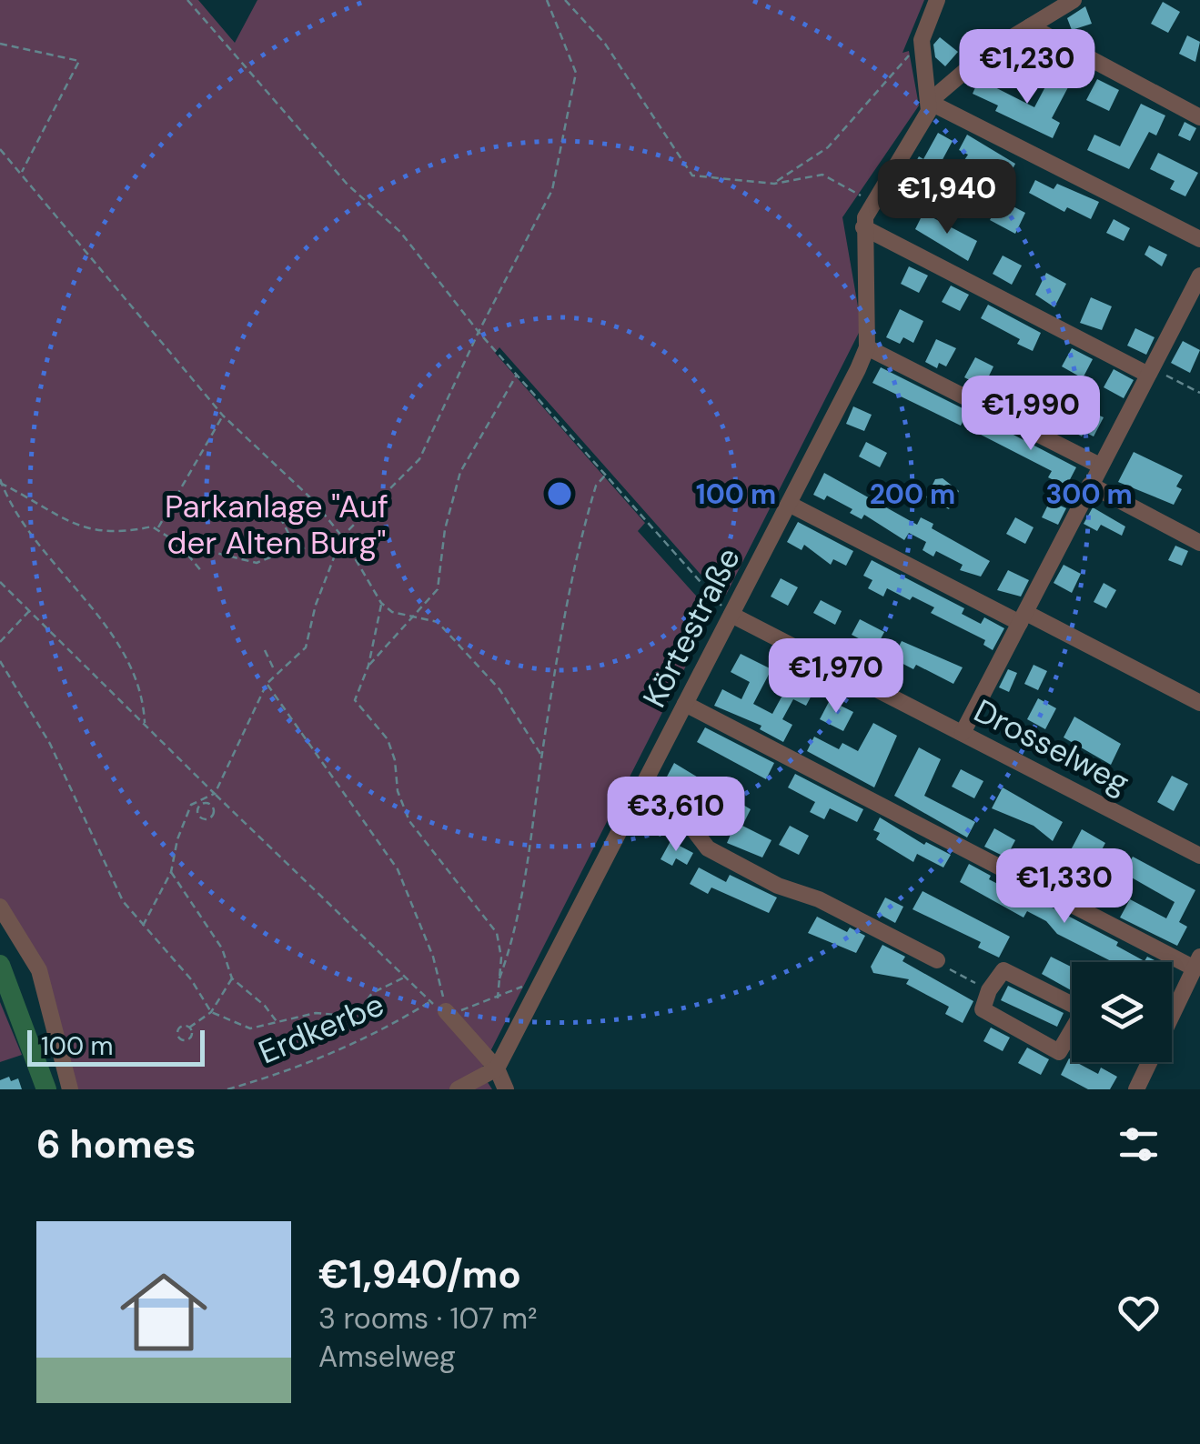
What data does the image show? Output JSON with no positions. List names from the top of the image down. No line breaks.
{"streets":{"street":["Körtestraße","Drosselweg"],"path":["Erdkerbe"]},"crossings":[["Körtestraße","Drosselweg"]],"parks":["Parkanlage \"Auf der Alten Burg\""],"scale_bar":"100 m","page":{"price":["€1,230","€1,940","€1,990","€1,970","€3,610","€1,330"],"scale":"100 m","heading":"6 homes","list":[{"name":"€1,940/mo","note":"3 rooms · 107 m² · Amselweg"}]},"rings":["100 m","200 m","300 m"]}
